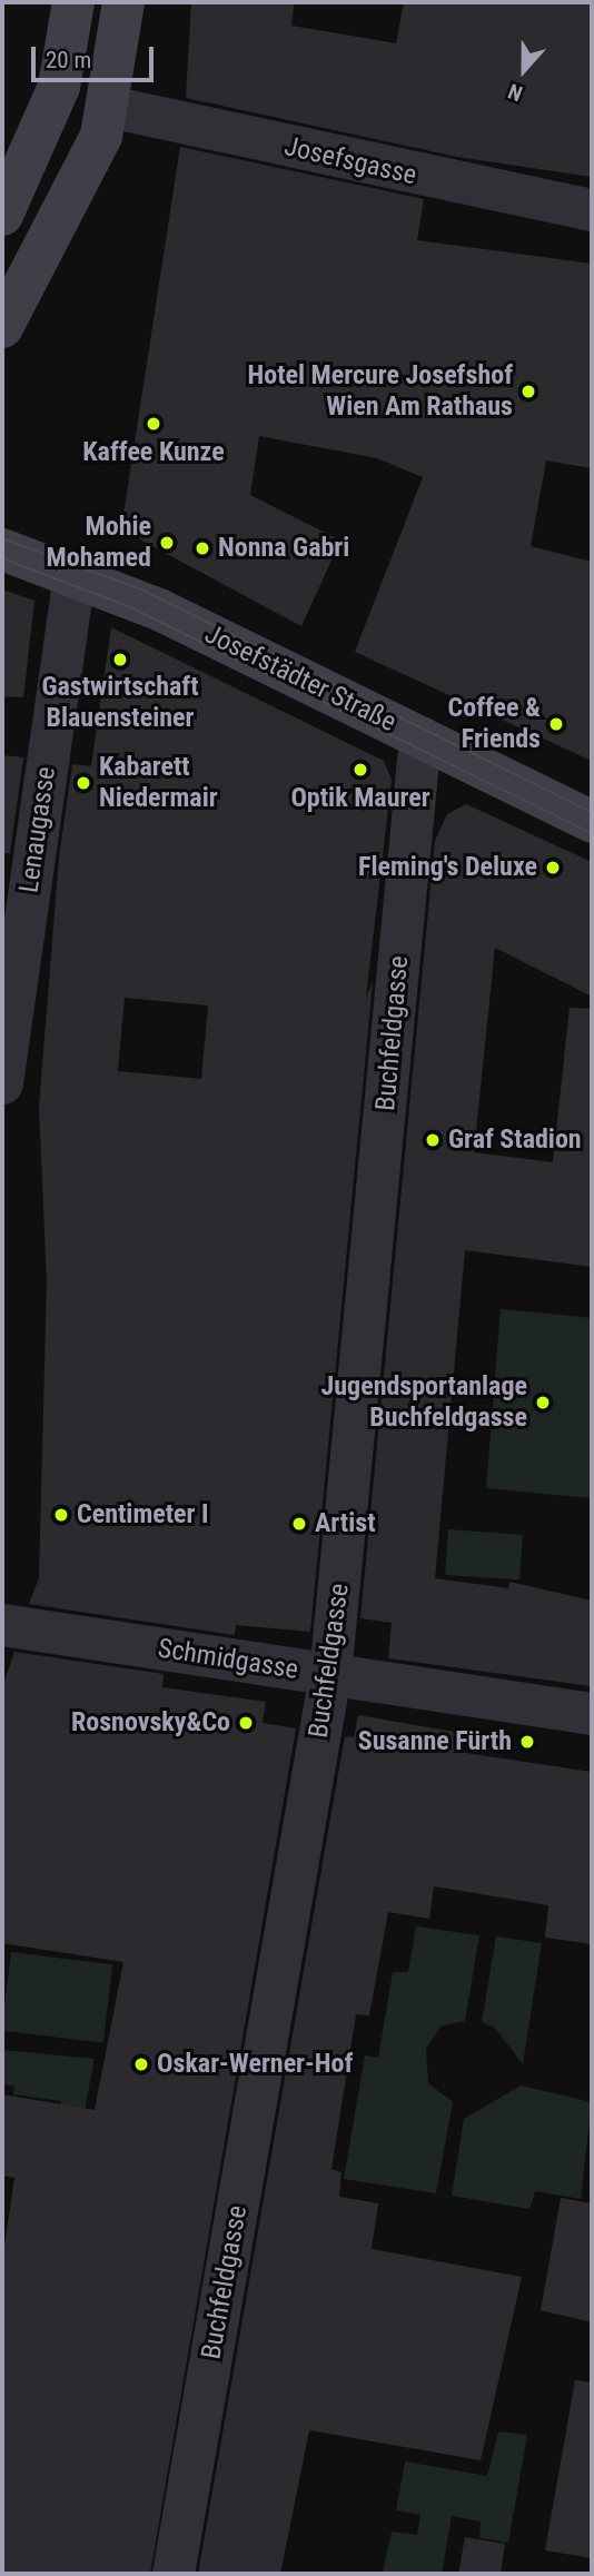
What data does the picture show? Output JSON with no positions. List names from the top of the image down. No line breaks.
{"streets":{"street":["Josefsgasse","Josefstädter Straße","Lenaugasse","Buchfeldgasse","Schmidgasse"]},"crossings":[["Josefstädter Straße","Lenaugasse"],["Josefstädter Straße","Buchfeldgasse"],["Buchfeldgasse","Schmidgasse"]],"places":["Hotel Mercure Josefshof Wien Am Rathaus","Kaffee Kunze","Mohie Mohamed","Nonna Gabri","Gastwirtschaft Blauensteiner","Coffee & Friends","Optik Maurer","Kabarett Niedermair","Fleming's Deluxe","Graf Stadion","Jugendsportanlage Buchfeldgasse","Centimeter I","Artist","Rosnovsky&Co","Susanne Fürth","Oskar-Werner-Hof"],"scale_bar":"20 m","north":"bottom"}
